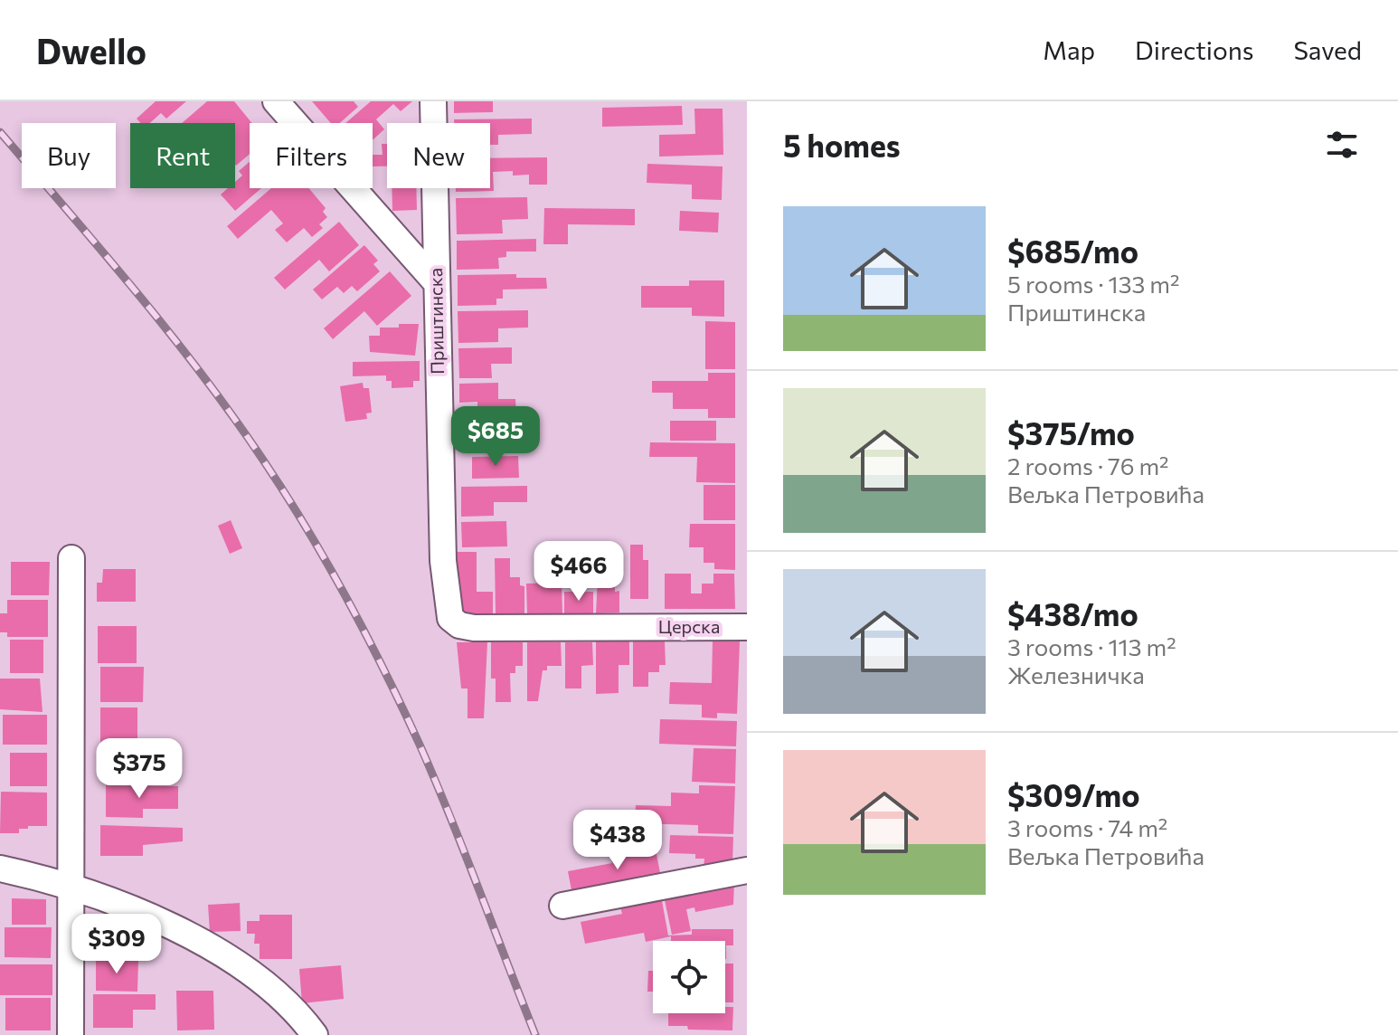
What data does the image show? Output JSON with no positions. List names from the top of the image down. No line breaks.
{"streets":{"street":["Приштинска","Церска"]},"crossings":[["Приштинска","Церска"]],"page":{"header":"Dwello","nav":["Map","Directions","Saved"],"heading":"5 homes","chip":["Buy","Rent","Filters","New"],"list":[{"name":"$685/mo","note":"5 rooms · 133 m² · Приштинска"},{"name":"$375/mo","note":"2 rooms · 76 m² · Вељка Петровића"},{"name":"$438/mo","note":"3 rooms · 113 m² · Железничка"},{"name":"$309/mo","note":"3 rooms · 74 m² · Вељка Петровића"}],"price":["$685","$466","$375","$438","$309"]}}
